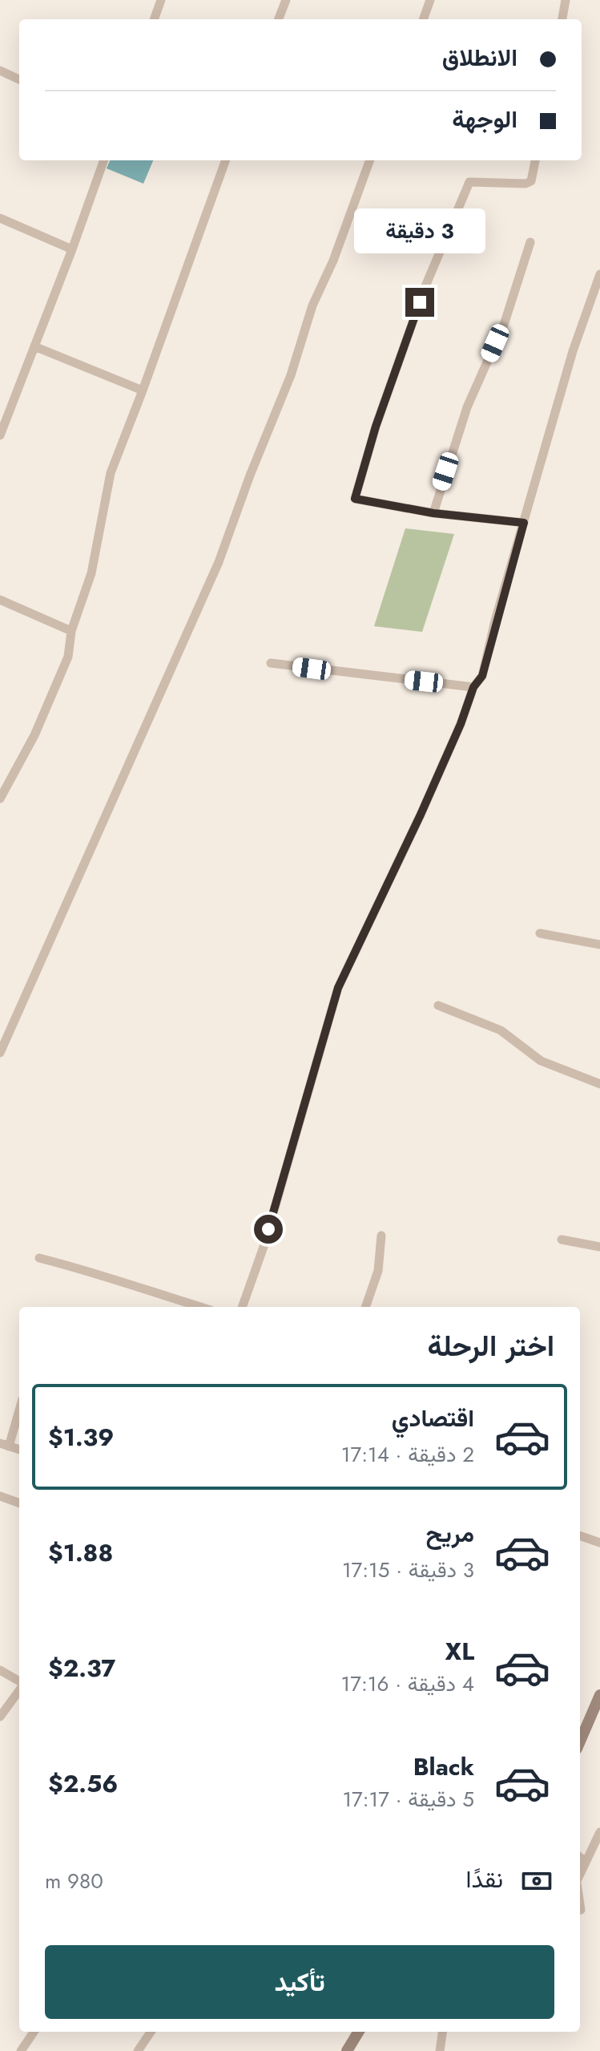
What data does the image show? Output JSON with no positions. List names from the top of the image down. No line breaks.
{"page":{"banner":["الانطلاق","الوجهة"],"bubble":"3 دقيقة","heading":"اختر الرحلة","list":[{"name":"اقتصادي","note":"2 دقيقة · 17:14","value":"$1.39"},{"name":"مريح","note":"3 دقيقة · 17:15","value":"$1.88"},{"name":"XL","note":"4 دقيقة · 17:16","value":"$2.37"},{"name":"Black","note":"5 دقيقة · 17:17","value":"$2.56"}],"pay":["نقدًا","980 m"],"buttons":"تأكيد"}}
